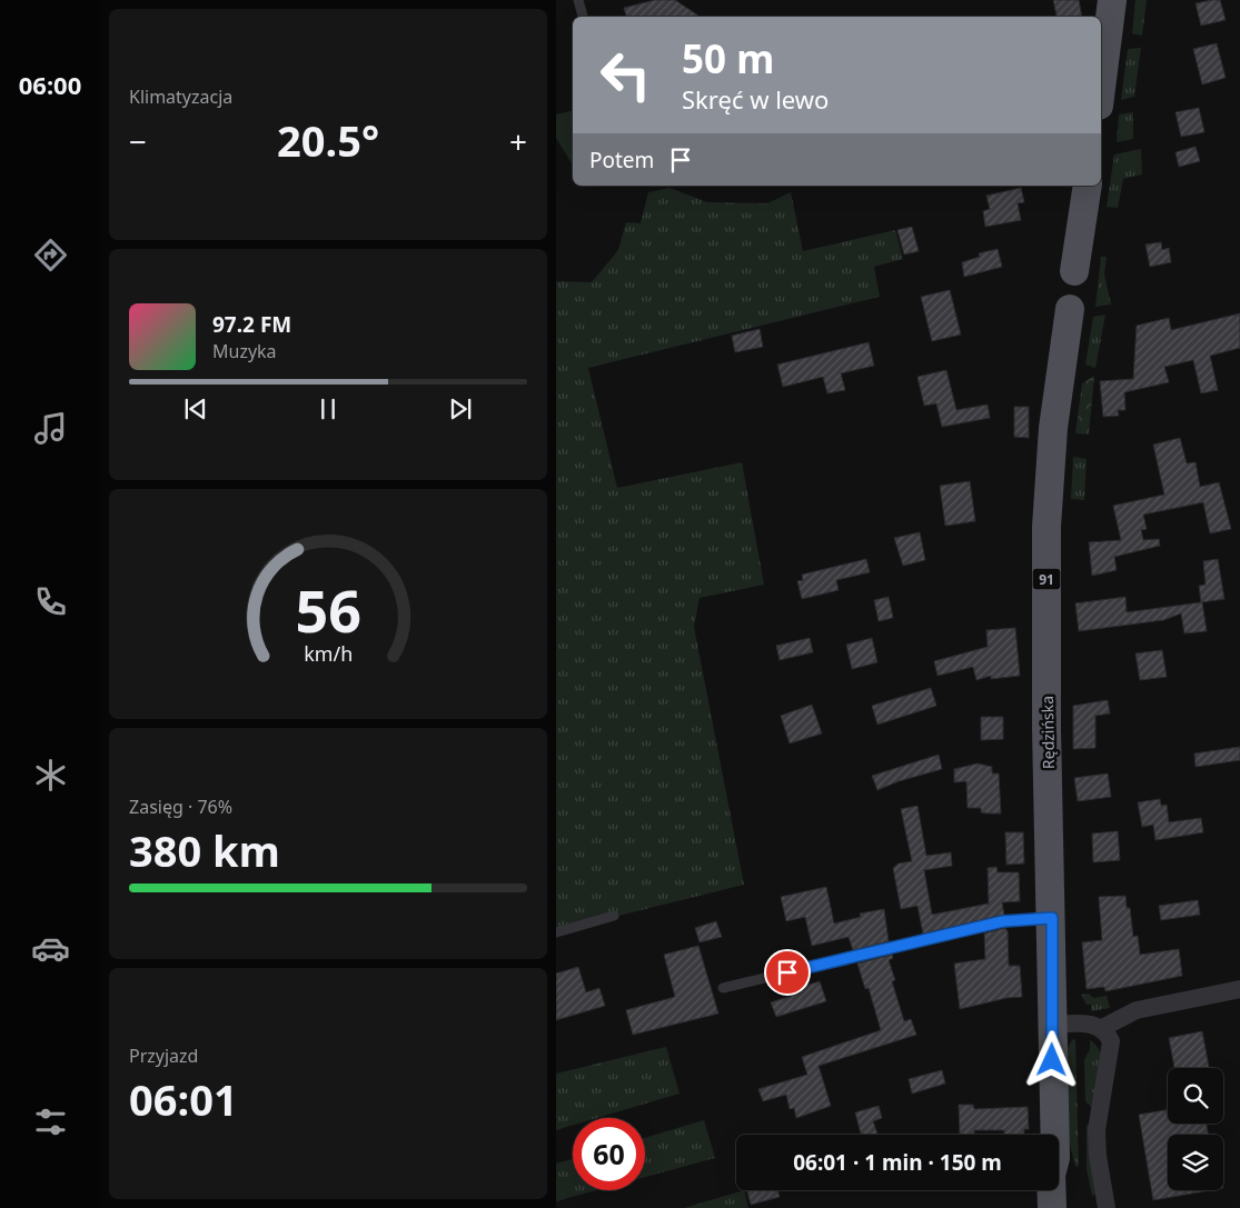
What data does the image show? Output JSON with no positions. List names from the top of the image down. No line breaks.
{"streets":{"main road":["91","Rędzińska"]},"page":{"tabs":"06:00","tile":["Klimatyzacja",["Zasięg · 76%","380 km"],["Przyjazd","06:01"]],"turn":["50 m","Skręć w lewo"],"heat":["−","20.5°","+"],"then":"Potem","song":["97.2 FM","Muzyka"],"limit":"60","trip":"06:01 · 1 min · 150 m","gauge":["56","km/h"]}}
